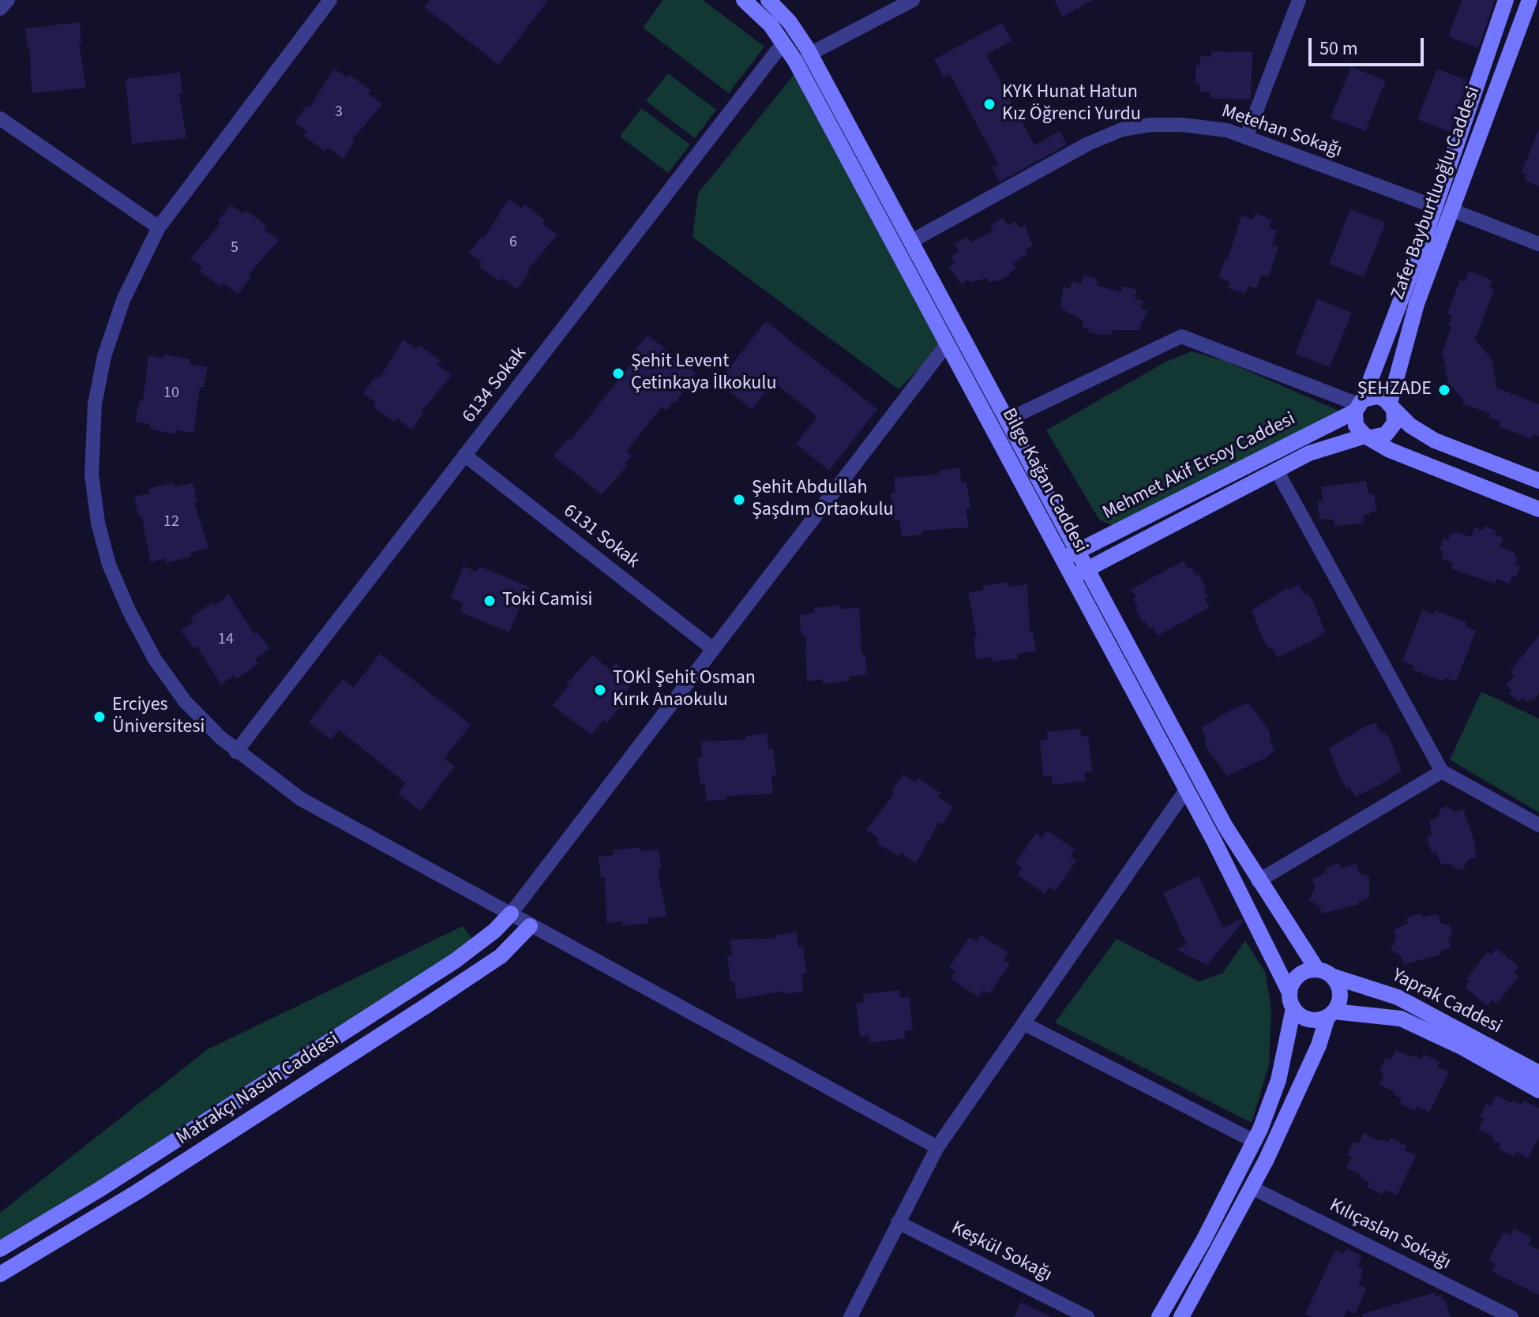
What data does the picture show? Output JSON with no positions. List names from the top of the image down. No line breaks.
{"streets":{"street":["Metehan Sokağı","Zafer Bayburtluoğlu Caddesi","6134 Sokak","Mehmet Akif Ersoy Caddesi","Bilge Kağan Caddesi","6131 Sokak","Yaprak Caddesi","Matrakçı Nasuh Caddesi","Kılıçaslan Sokağı","Keşkül Sokağı"]},"crossings":[["Metehan Sokağı","Zafer Bayburtluoğlu Caddesi"],["Metehan Sokağı","Bilge Kağan Caddesi"],["Zafer Bayburtluoğlu Caddesi","Mehmet Akif Ersoy Caddesi"],["6134 Sokak","Bilge Kağan Caddesi"],["6134 Sokak","6131 Sokak"],["Mehmet Akif Ersoy Caddesi","Bilge Kağan Caddesi"],["Bilge Kağan Caddesi","Yaprak Caddesi"]],"places":["KYK Hunat Hatun Kız Öğrenci Yurdu","Şehit Levent Çetinkaya İlkokulu","ŞEHZADE","Şehit Abdullah Şaşdım Ortaokulu","Toki Camisi","TOKİ Şehit Osman Kırık Anaokulu","Erciyes Üniversitesi"],"house_numbers":["3","6","5","10","12","14"],"scale_bar":"50 m"}
